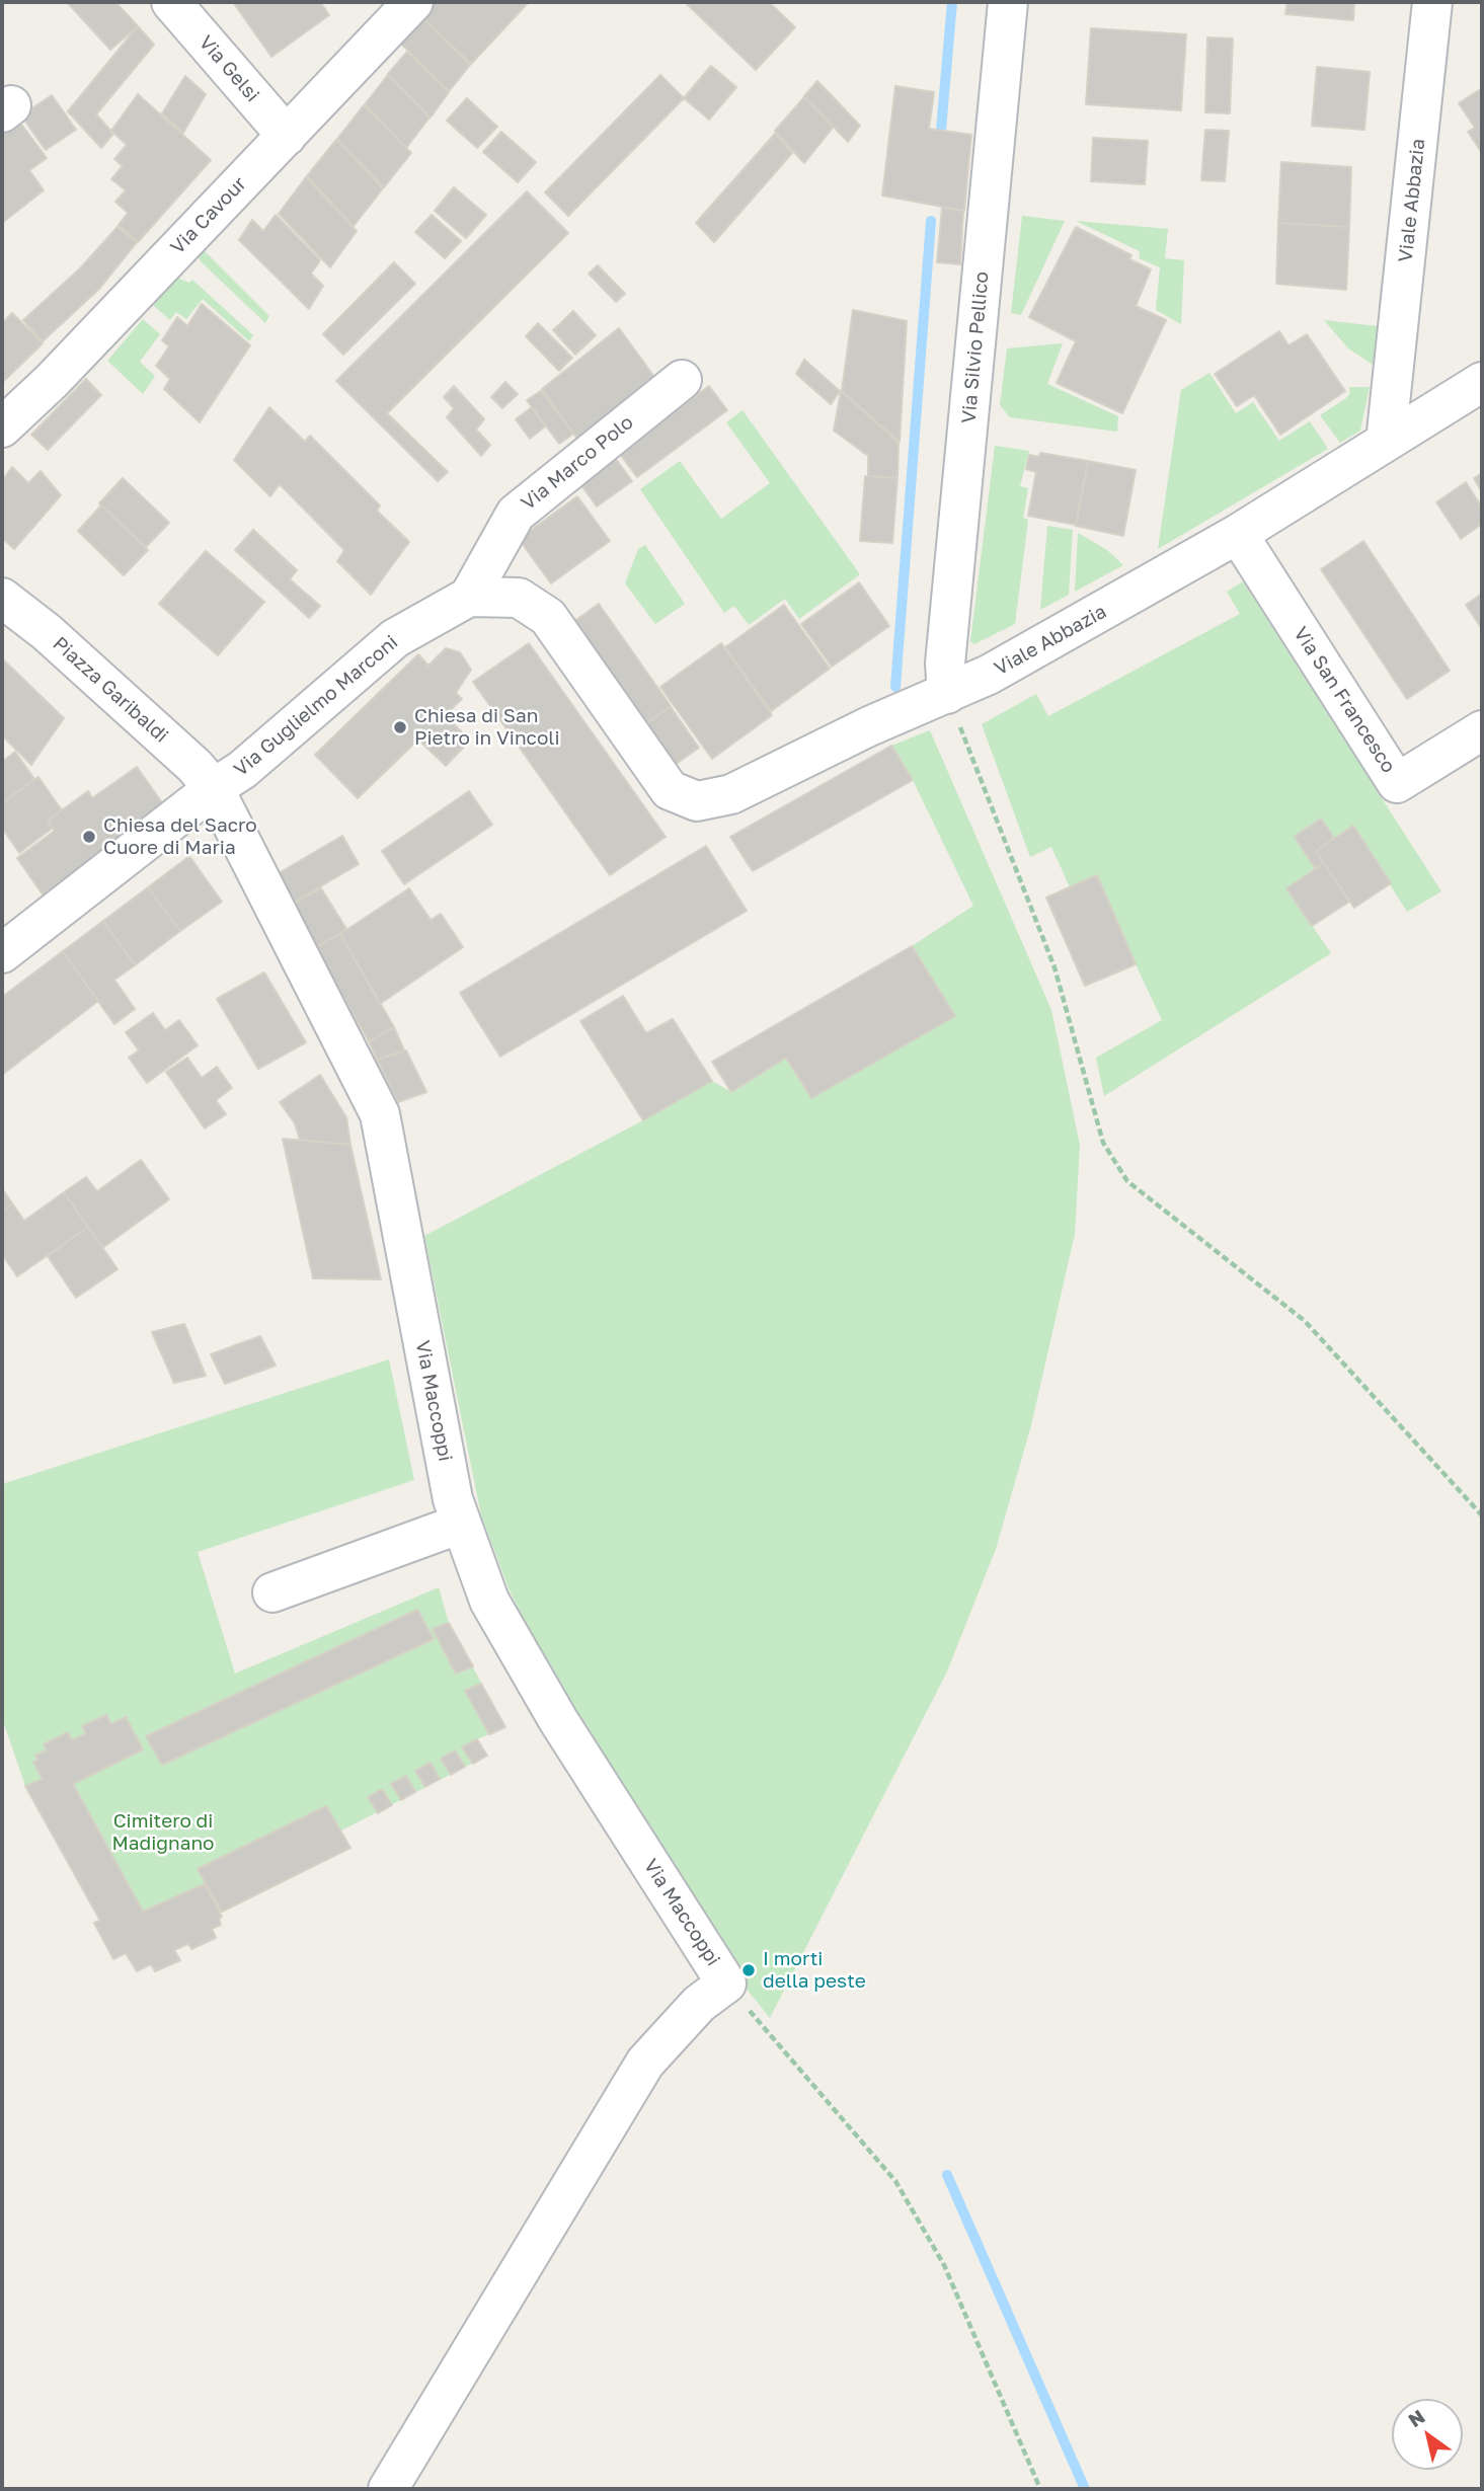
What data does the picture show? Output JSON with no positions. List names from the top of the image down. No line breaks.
{"streets":{"street":["Via Gelsi","Viale Abbazia","Via Cavour","Via Silvio Pellico","Via Marco Polo","Piazza Garibaldi","Via San Francesco","Via Guglielmo Marconi","Via Maccoppi"]},"crossings":[["Via Gelsi","Via Cavour"],["Viale Abbazia","Via Silvio Pellico"],["Viale Abbazia","Via Marco Polo"],["Viale Abbazia","Via San Francesco"],["Viale Abbazia","Via Guglielmo Marconi"],["Via Marco Polo","Via Guglielmo Marconi"],["Piazza Garibaldi","Via Guglielmo Marconi"],["Piazza Garibaldi","Via Maccoppi"],["Via Guglielmo Marconi","Via Maccoppi"]],"parks":["Cimitero di Madignano"],"places":["Chiesa di San Pietro in Vincoli","Chiesa del Sacro Cuore di Maria","I morti della peste"],"north":"top left"}
